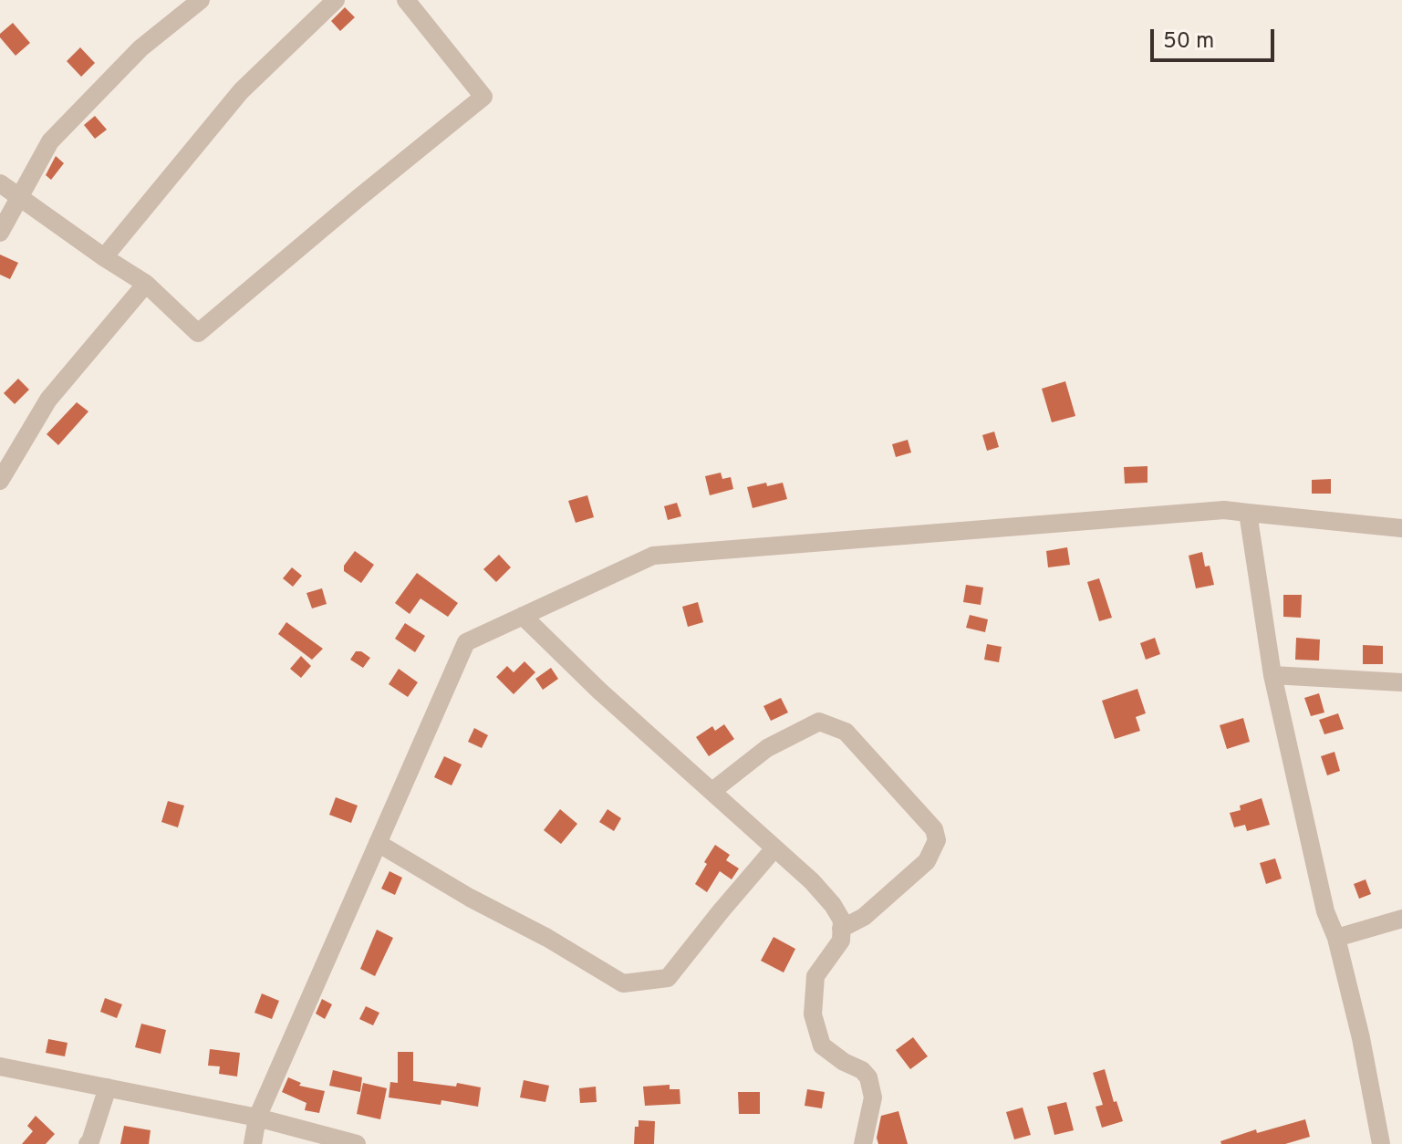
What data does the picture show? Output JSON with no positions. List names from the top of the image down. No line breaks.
{"scale_bar":"50 m"}
